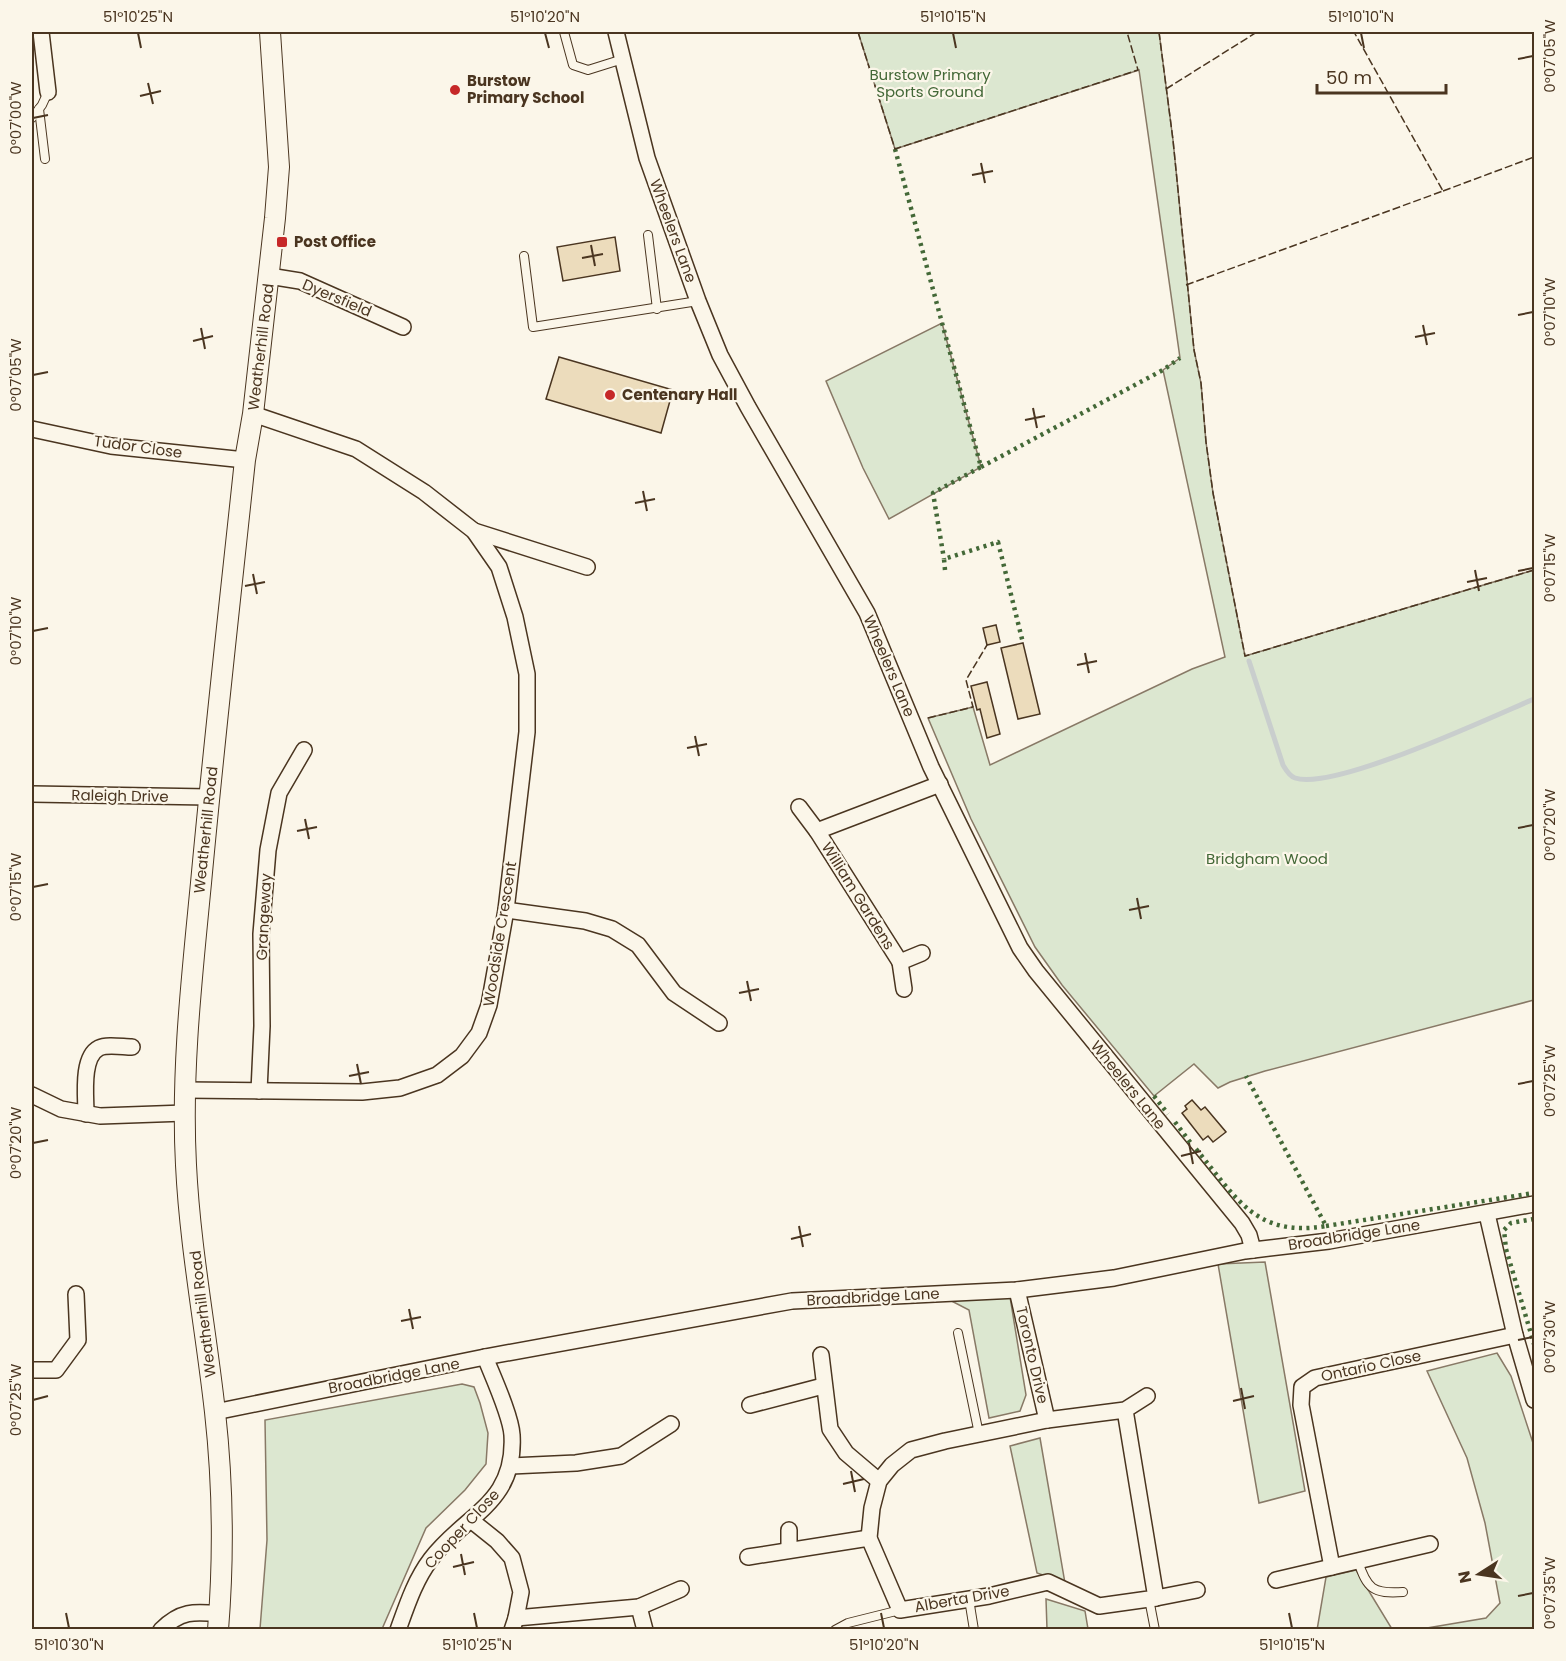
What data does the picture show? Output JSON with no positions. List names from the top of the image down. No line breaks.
{"streets":{"street":["Wheelers Lane","Dyersfield","Weatherhill Road","Tudor Close","Raleigh Drive","William Gardens","Grangeway","Woodside Crescent","Broadbridge Lane","Toronto Drive","Ontario Close","Cooper Close","Alberta Drive"]},"crossings":[["Wheelers Lane","William Gardens"],["Wheelers Lane","Broadbridge Lane"],["Dyersfield","Weatherhill Road"],["Weatherhill Road","Tudor Close"],["Weatherhill Road","Raleigh Drive"],["Weatherhill Road","Woodside Crescent"],["Weatherhill Road","Broadbridge Lane"],["Grangeway","Woodside Crescent"],["Broadbridge Lane","Toronto Drive"],["Broadbridge Lane","Cooper Close"],["Toronto Drive","Alberta Drive"]],"parks":["Burstow Primary Sports Ground","Bridgham Wood"],"places":{"other":["Burstow Primary School","Centenary Hall"],"transit":["Post Office"]},"scale_bar":"50 m","north":"left","coordinates":["51°10'25\"N","51°10'20\"N","51°10'15\"N","51°10'10\"N","0°07'05\"W","0°07'00\"W","0°07'10\"W","0°07'15\"W","0°07'20\"W","0°07'25\"W","0°07'30\"W","0°07'35\"W","51°10'30\"N"]}
